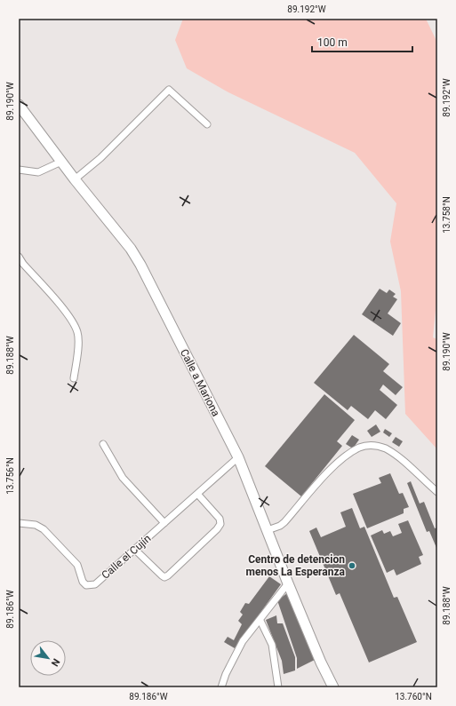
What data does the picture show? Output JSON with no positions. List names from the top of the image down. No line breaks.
{"streets":{"main road":["Calle a Mariona"],"street":["Calle el Cujín"]},"crossings":[["Calle a Mariona","Calle el Cujín"]],"places":["Centro de detencion menos La Esperanza"],"scale_bar":"100 m","north":"bottom right","coordinates":["89.192°W","89.190°W","13.758°N","89.188°W","13.756°N","89.186°W","13.760°N"]}
